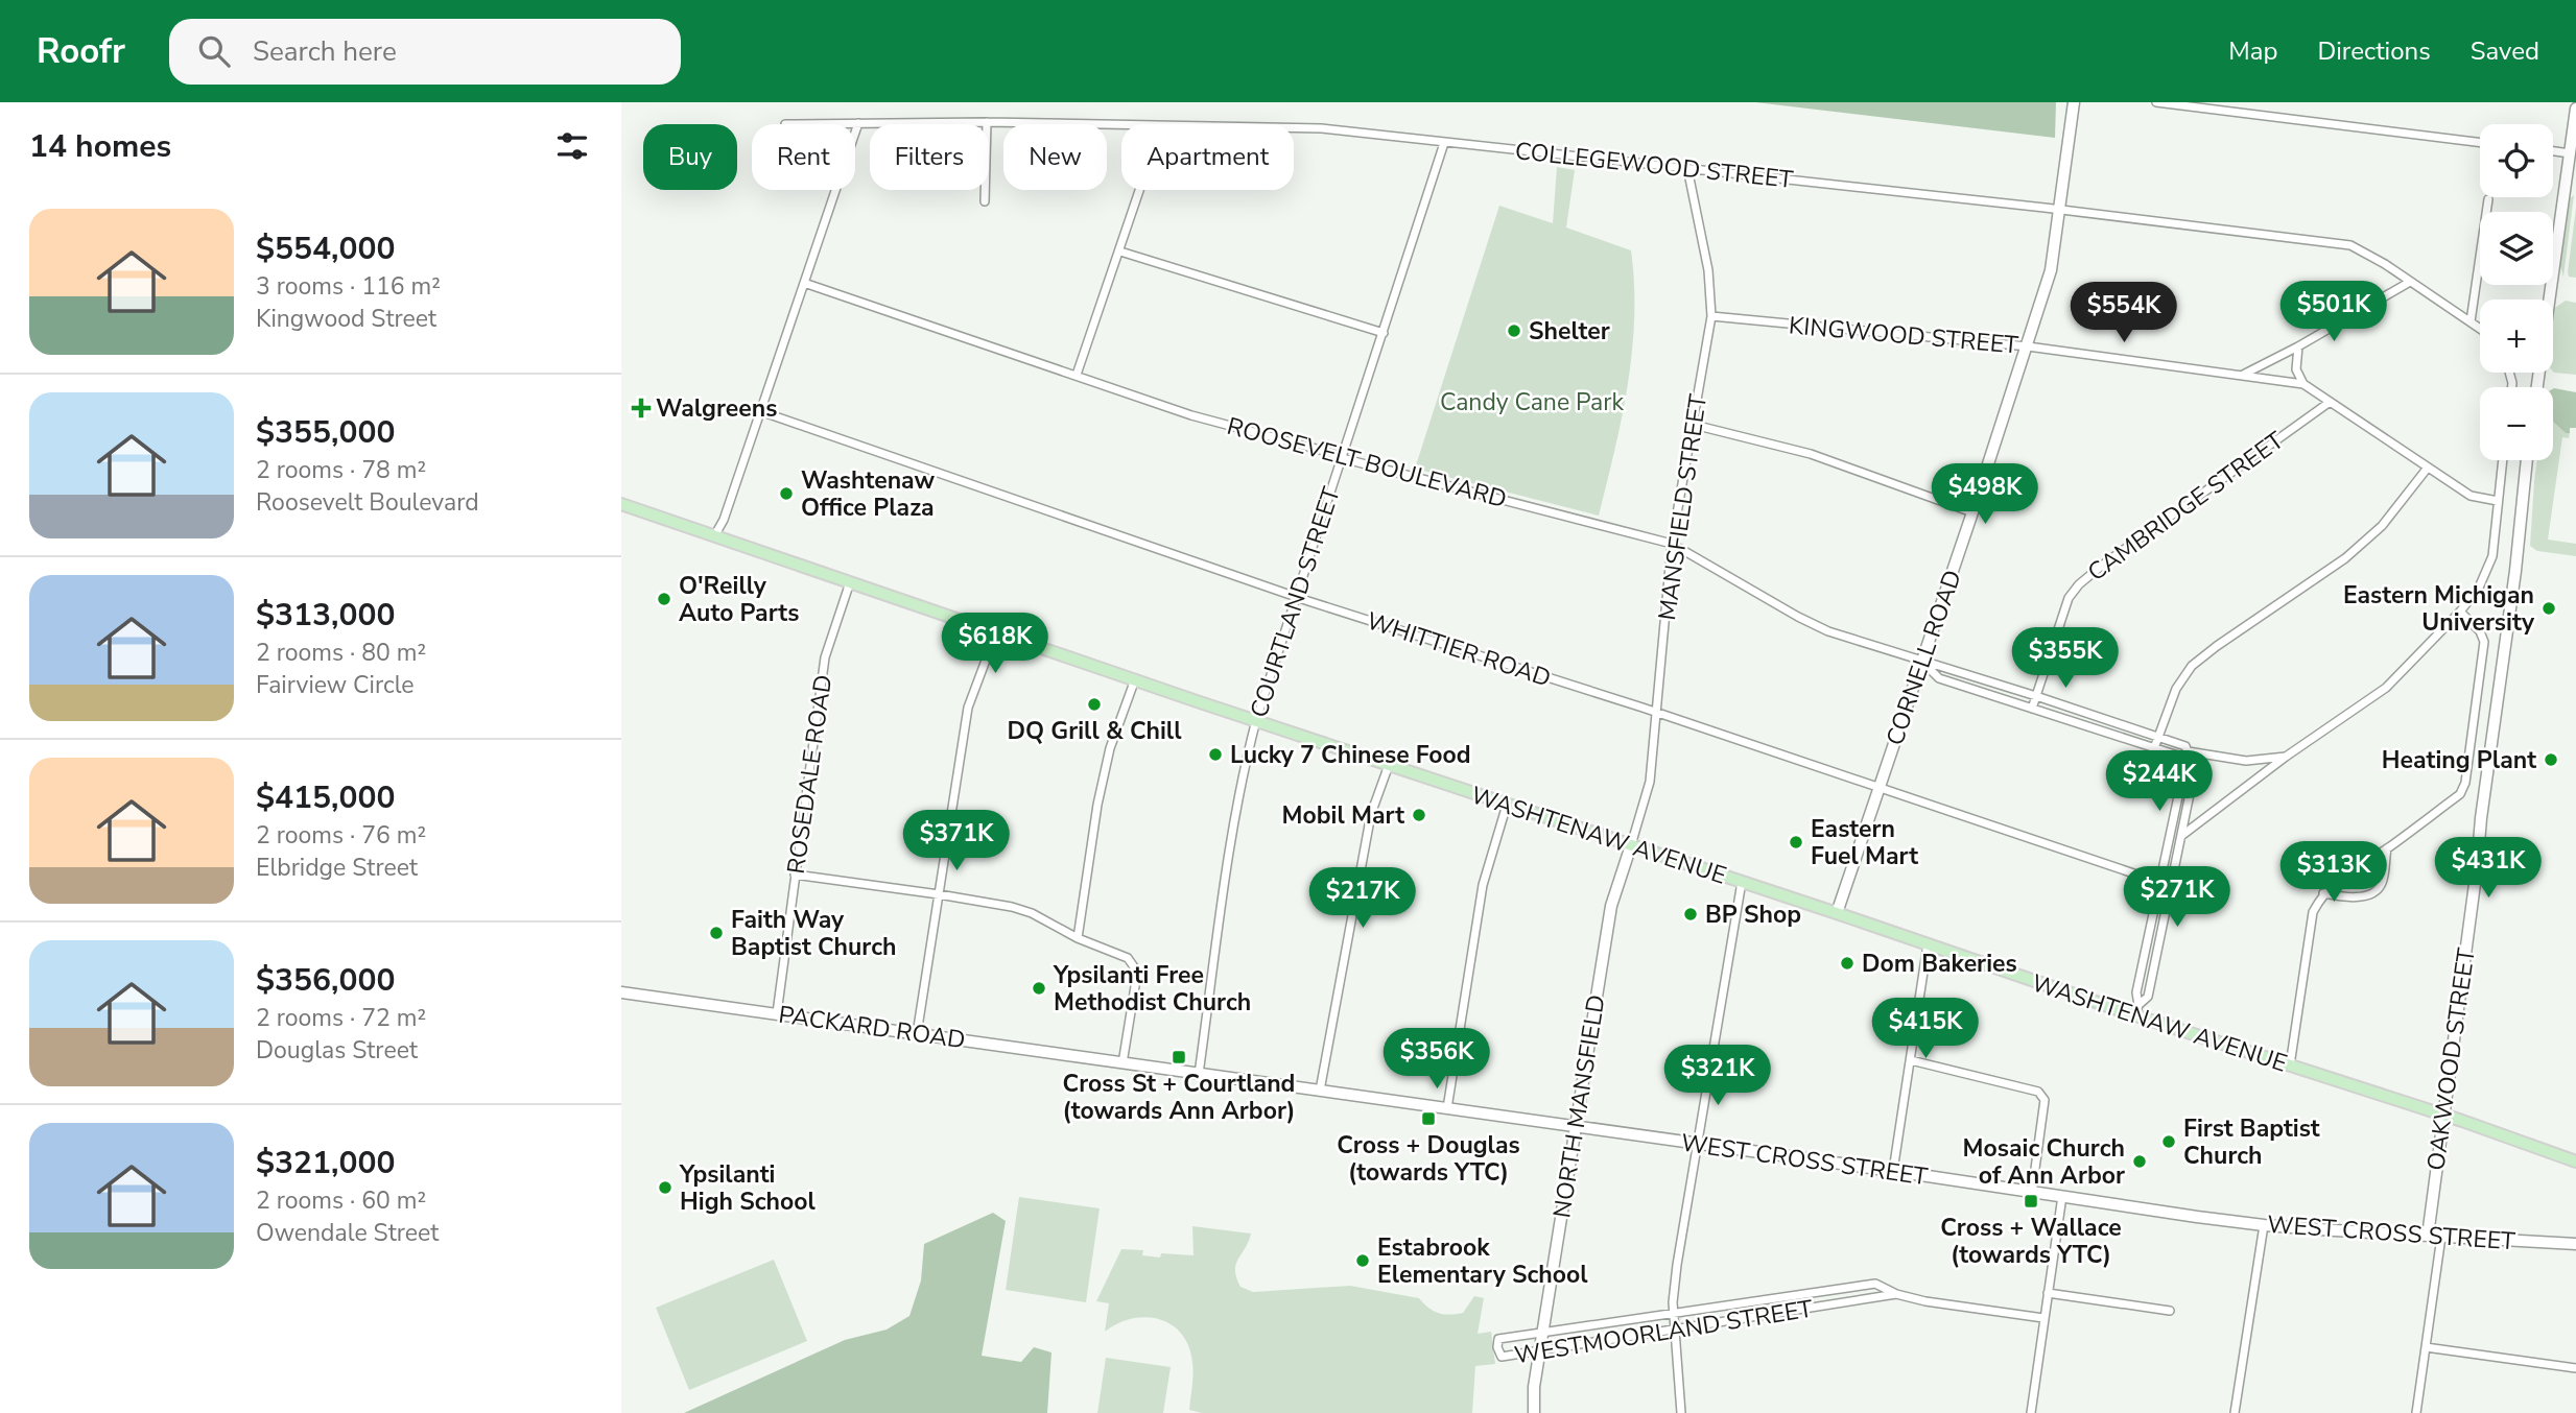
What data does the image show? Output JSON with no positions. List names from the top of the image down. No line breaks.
{"streets":{"main road":["WASHTENAW AVENUE"],"street":["COLLEGEWOOD STREET","KINGWOOD STREET","ROOSEVELT BOULEVARD","CAMBRIDGE STREET","MANSFIELD STREET","COURTLAND STREET","WHITTIER ROAD","CORNELL ROAD","ROSEDALE ROAD","PACKARD ROAD","OAKWOOD STREET","NORTH MANSFIELD","WEST CROSS STREET","WESTMOORLAND STREET"]},"crossings":[["COLLEGEWOOD STREET","MANSFIELD STREET"],["COLLEGEWOOD STREET","COURTLAND STREET"],["COLLEGEWOOD STREET","CORNELL ROAD"],["KINGWOOD STREET","CAMBRIDGE STREET"],["KINGWOOD STREET","MANSFIELD STREET"],["KINGWOOD STREET","CORNELL ROAD"],["ROOSEVELT BOULEVARD","CAMBRIDGE STREET"],["ROOSEVELT BOULEVARD","MANSFIELD STREET"],["ROOSEVELT BOULEVARD","COURTLAND STREET"],["ROOSEVELT BOULEVARD","CORNELL ROAD"],["MANSFIELD STREET","WHITTIER ROAD"],["MANSFIELD STREET","WASHTENAW AVENUE"],["MANSFIELD STREET","NORTH MANSFIELD"],["COURTLAND STREET","WHITTIER ROAD"],["COURTLAND STREET","WASHTENAW AVENUE"],["COURTLAND STREET","WEST CROSS STREET"],["WHITTIER ROAD","CORNELL ROAD"],["CORNELL ROAD","WASHTENAW AVENUE"],["ROSEDALE ROAD","WASHTENAW AVENUE"],["ROSEDALE ROAD","PACKARD ROAD"],["WASHTENAW AVENUE","OAKWOOD STREET"],["WASHTENAW AVENUE","NORTH MANSFIELD"],["PACKARD ROAD","WEST CROSS STREET"],["OAKWOOD STREET","WEST CROSS STREET"],["NORTH MANSFIELD","WEST CROSS STREET"],["NORTH MANSFIELD","WESTMOORLAND STREET"]],"parks":["Candy Cane Park"],"places":{"other":["Shelter","Washtenaw Office Plaza","O'Reilly Auto Parts","Eastern Michigan University","DQ Grill & Chill","Lucky 7 Chinese Food","Heating Plant","Mobil Mart","Eastern Fuel Mart","BP Shop","Faith Way Baptist Church","Dom Bakeries","Ypsilanti Free Methodist Church","First Baptist Church","Mosaic Church of Ann Arbor","Ypsilanti High School","Estabrook Elementary School"],"health":["Walgreens"],"transit":["Cross St + Courtland (towards Ann Arbor)","Cross + Douglas (towards YTC)","Cross + Wallace (towards YTC)"]},"page":{"header":"Roofr","search":"Search here","nav":["Map","Directions","Saved"],"heading":"14 homes","map_buttons":["+","−"],"chip":["Buy","Rent","Filters","New","Apartment"],"list":[{"name":"$554,000","note":"3 rooms · 116 m² · Kingwood Street"},{"name":"$355,000","note":"2 rooms · 78 m² · Roosevelt Boulevard"},{"name":"$313,000","note":"2 rooms · 80 m² · Fairview Circle"},{"name":"$415,000","note":"2 rooms · 76 m² · Elbridge Street"},{"name":"$356,000","note":"2 rooms · 72 m² · Douglas Street"},{"name":"$321,000","note":"2 rooms · 60 m² · Owendale Street"}],"price":["$501K","$554K","$498K","$618K","$355K","$244K","$371K","$431K","$313K","$271K","$217K","$415K","$356K","$321K"]}}
